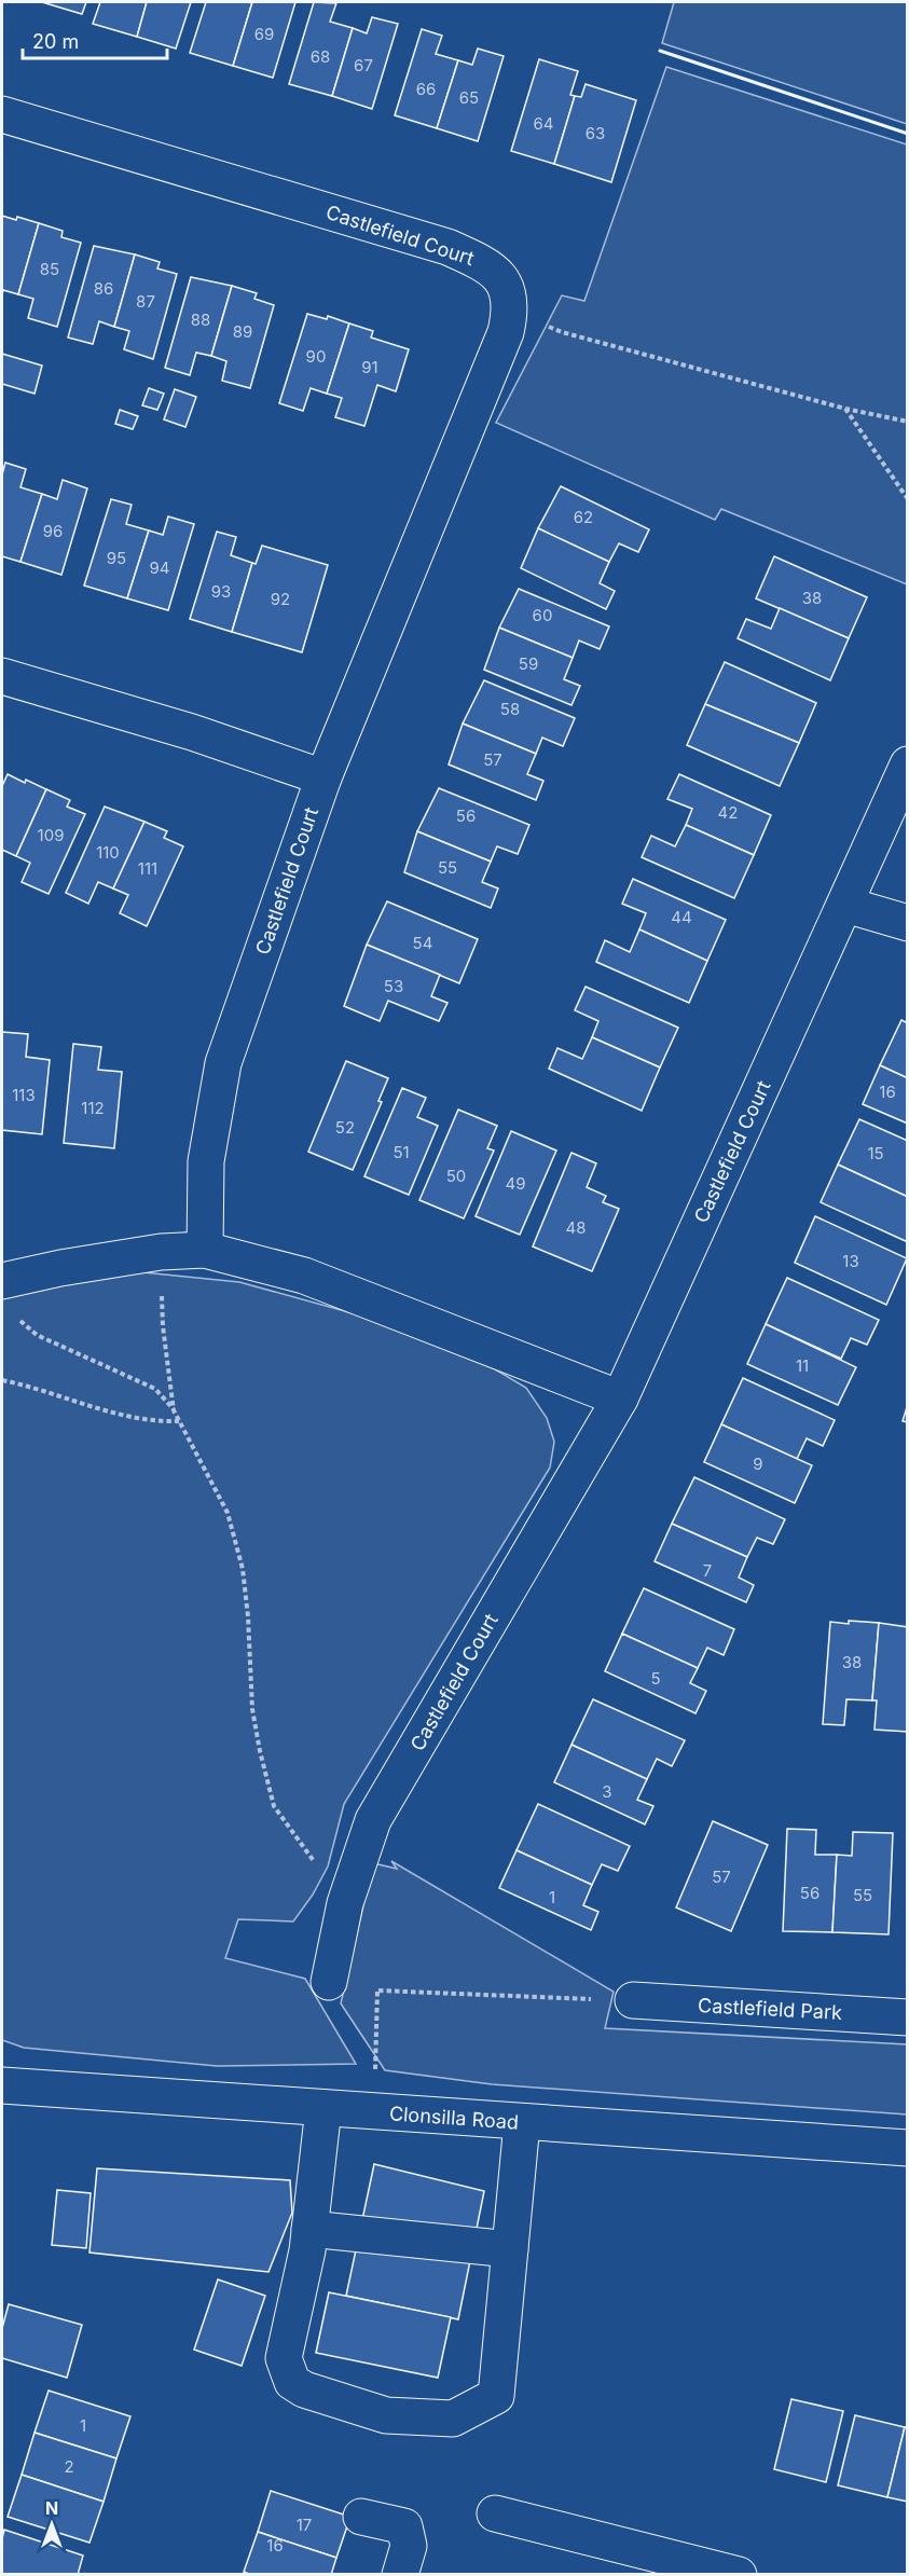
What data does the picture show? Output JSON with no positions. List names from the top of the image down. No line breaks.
{"streets":{"street":["Castlefield Court","Castlefield Park","Clonsilla Road"]},"house_numbers":["69","68","67","66","65","64","63","85","86","87","88","89","90","91","62","96","95","94","93","38","92","60","59","58","57","42","56","109","110","55","111","44","54","53","16","113","112","52","51","15","50","49","48","13","11","9","7","38","5","3","57","56","55","1","1","2","17","16"],"scale_bar":"20 m","north":"top"}
